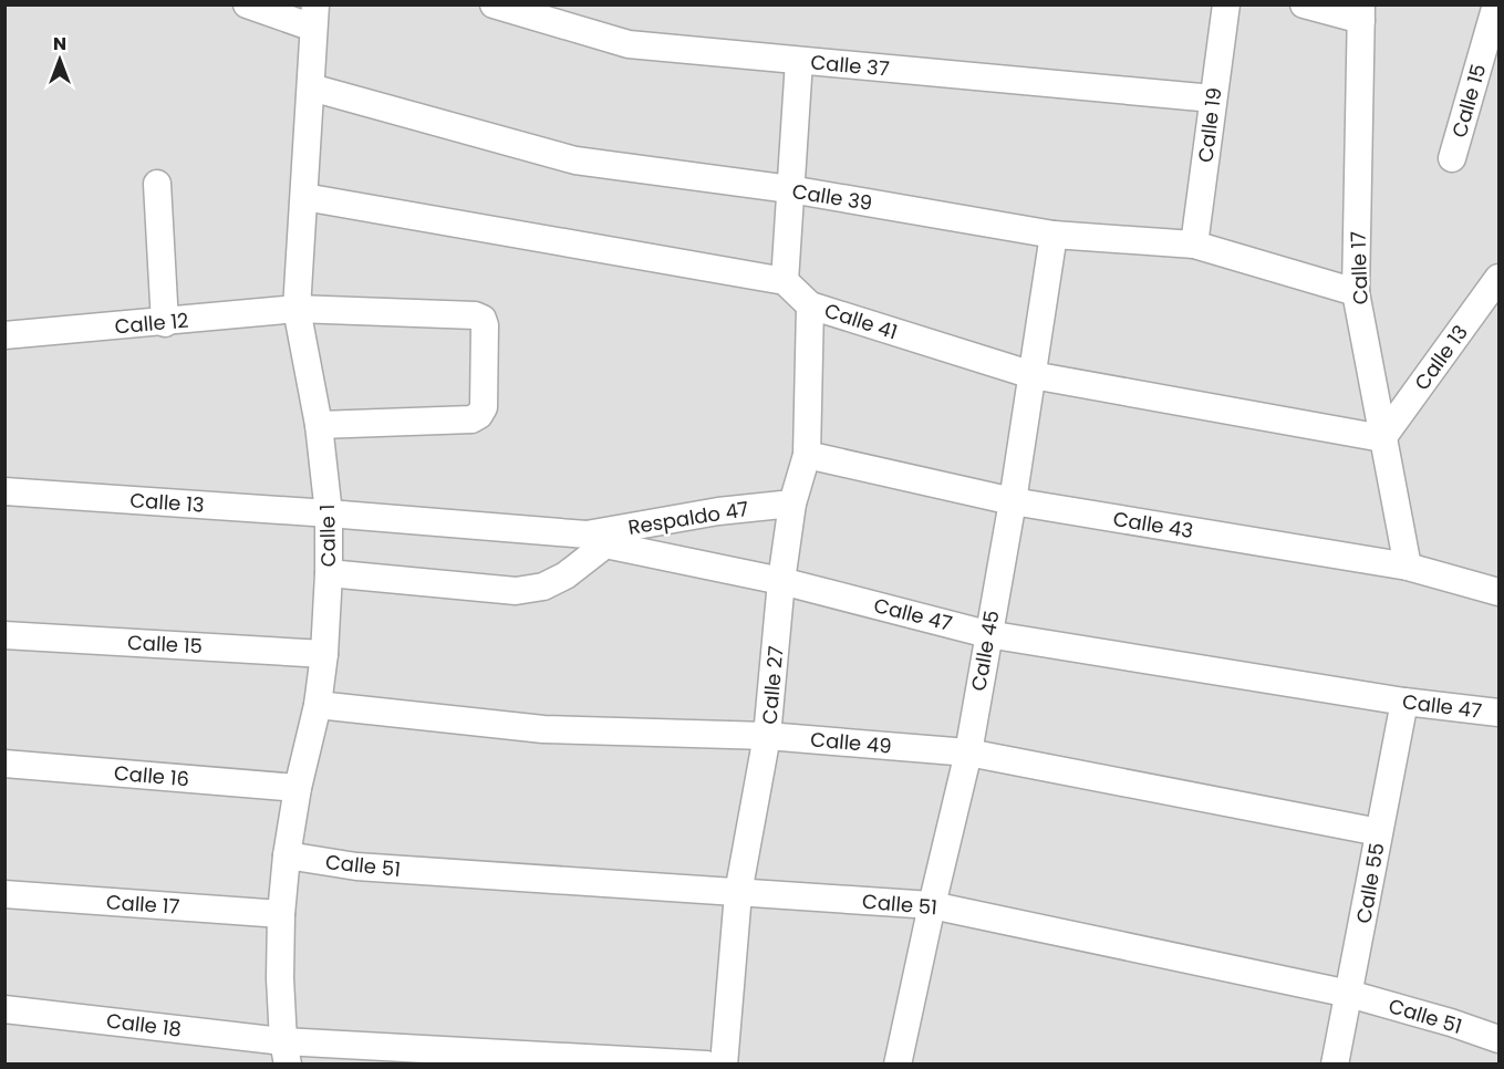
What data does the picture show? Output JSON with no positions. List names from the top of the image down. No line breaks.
{"streets":{"street":["Calle 37","Calle 15","Calle 19","Calle 39","Calle 17","Calle 41","Calle 12","Calle 13","Respaldo 47","Calle 43","Calle 1","Calle 47","Calle 45","Calle 27","Calle 49","Calle 16","Calle 51","Calle 55","Calle 18"]},"crossings":[["Calle 37","Calle 19"],["Calle 15","Calle 1"],["Calle 19","Calle 39"],["Calle 39","Calle 17"],["Calle 39","Calle 1"],["Calle 39","Calle 45"],["Calle 17","Calle 41"],["Calle 17","Calle 13"],["Calle 17","Calle 43"],["Calle 17","Calle 1"],["Calle 41","Calle 13"],["Calle 41","Calle 45"],["Calle 41","Calle 27"],["Calle 12","Calle 1"],["Calle 13","Calle 1"],["Calle 13","Calle 47"],["Respaldo 47","Calle 47"],["Respaldo 47","Calle 27"],["Calle 43","Calle 45"],["Calle 43","Calle 27"],["Calle 1","Calle 47"],["Calle 1","Calle 49"],["Calle 1","Calle 16"],["Calle 1","Calle 51"],["Calle 1","Calle 18"],["Calle 47","Calle 45"],["Calle 47","Calle 27"],["Calle 47","Calle 55"],["Calle 45","Calle 49"],["Calle 45","Calle 51"],["Calle 27","Calle 49"],["Calle 27","Calle 51"],["Calle 49","Calle 55"],["Calle 51","Calle 55"]],"north":"top"}
